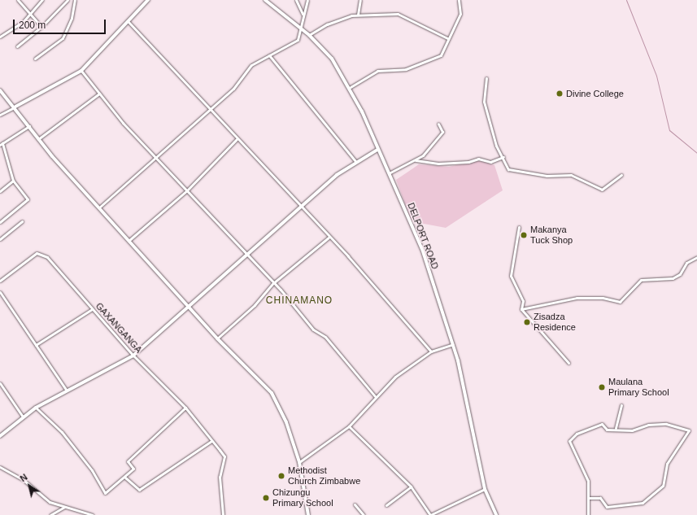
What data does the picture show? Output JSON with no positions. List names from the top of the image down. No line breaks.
{"streets":{"street":["DELPORT ROAD","GAXANGANGA"]},"districts":["CHINAMANO"],"places":["Divine College","Makanya Tuck Shop","Zisadza Residence","Maulana Primary School","Methodist Church Zimbabwe","Chizungu Primary School"],"scale_bar":"200 m","north":"top left"}
